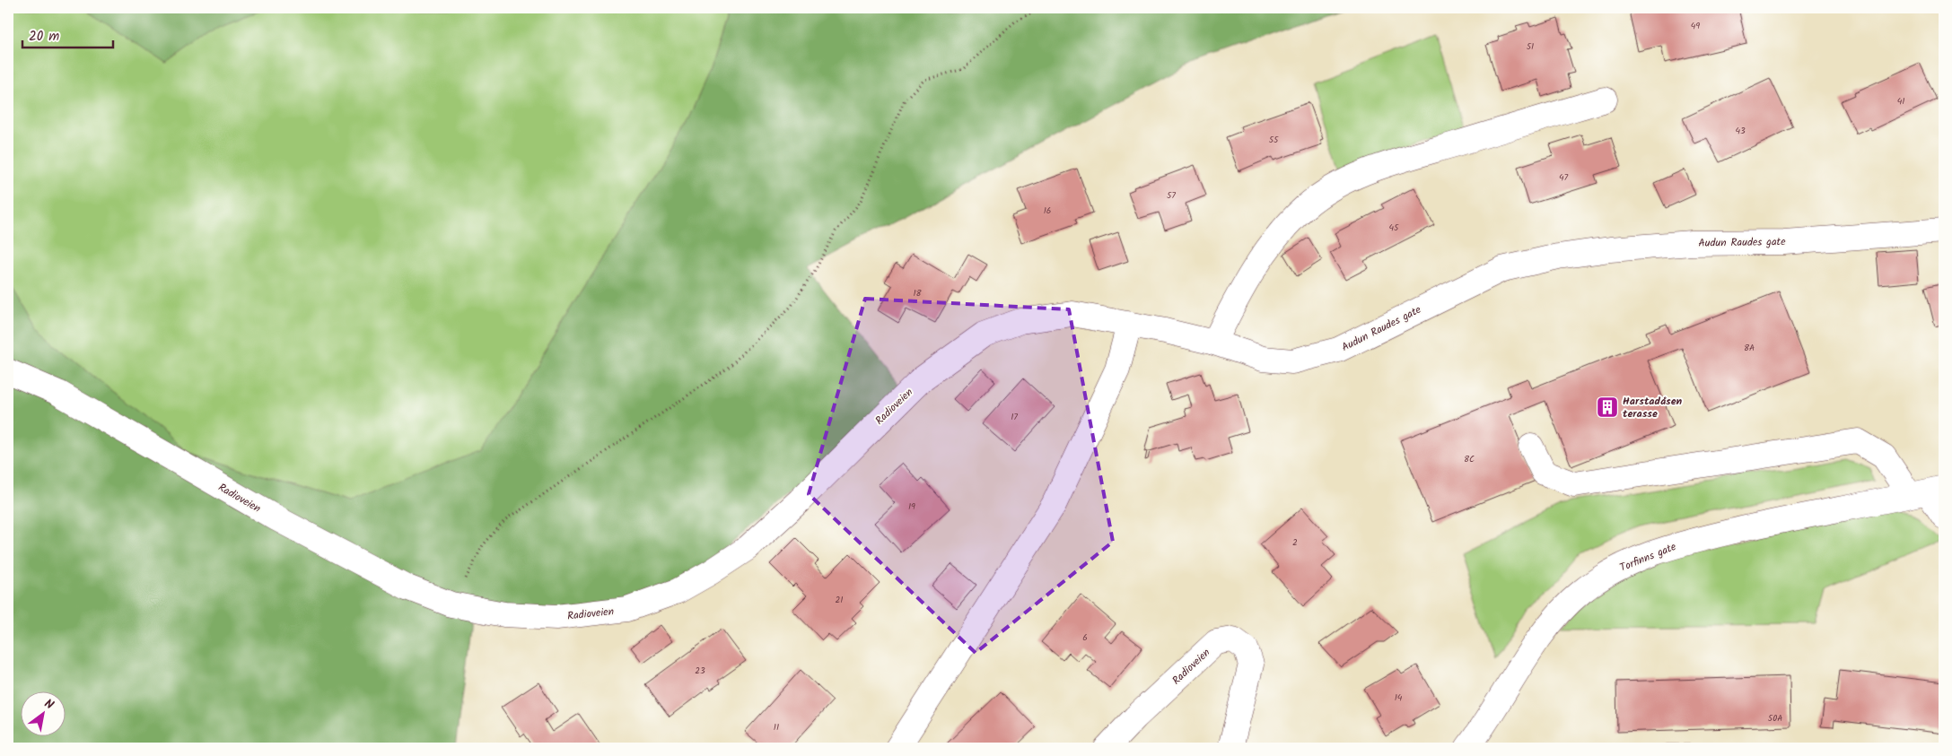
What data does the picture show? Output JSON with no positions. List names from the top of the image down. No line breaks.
{"streets":{"street":["Audun Raudes gate","Radioveien","Torfinns gate"]},"crossings":[["Audun Raudes gate","Radioveien"]],"places":{"building":["Harstadåsen terasse"]},"house_numbers":["49","51","41","43","55","47","57","16","45","18","8A","17","8C","19","2","21","6","23","14","50A","11"],"scale_bar":"20 m","north":"top right"}
